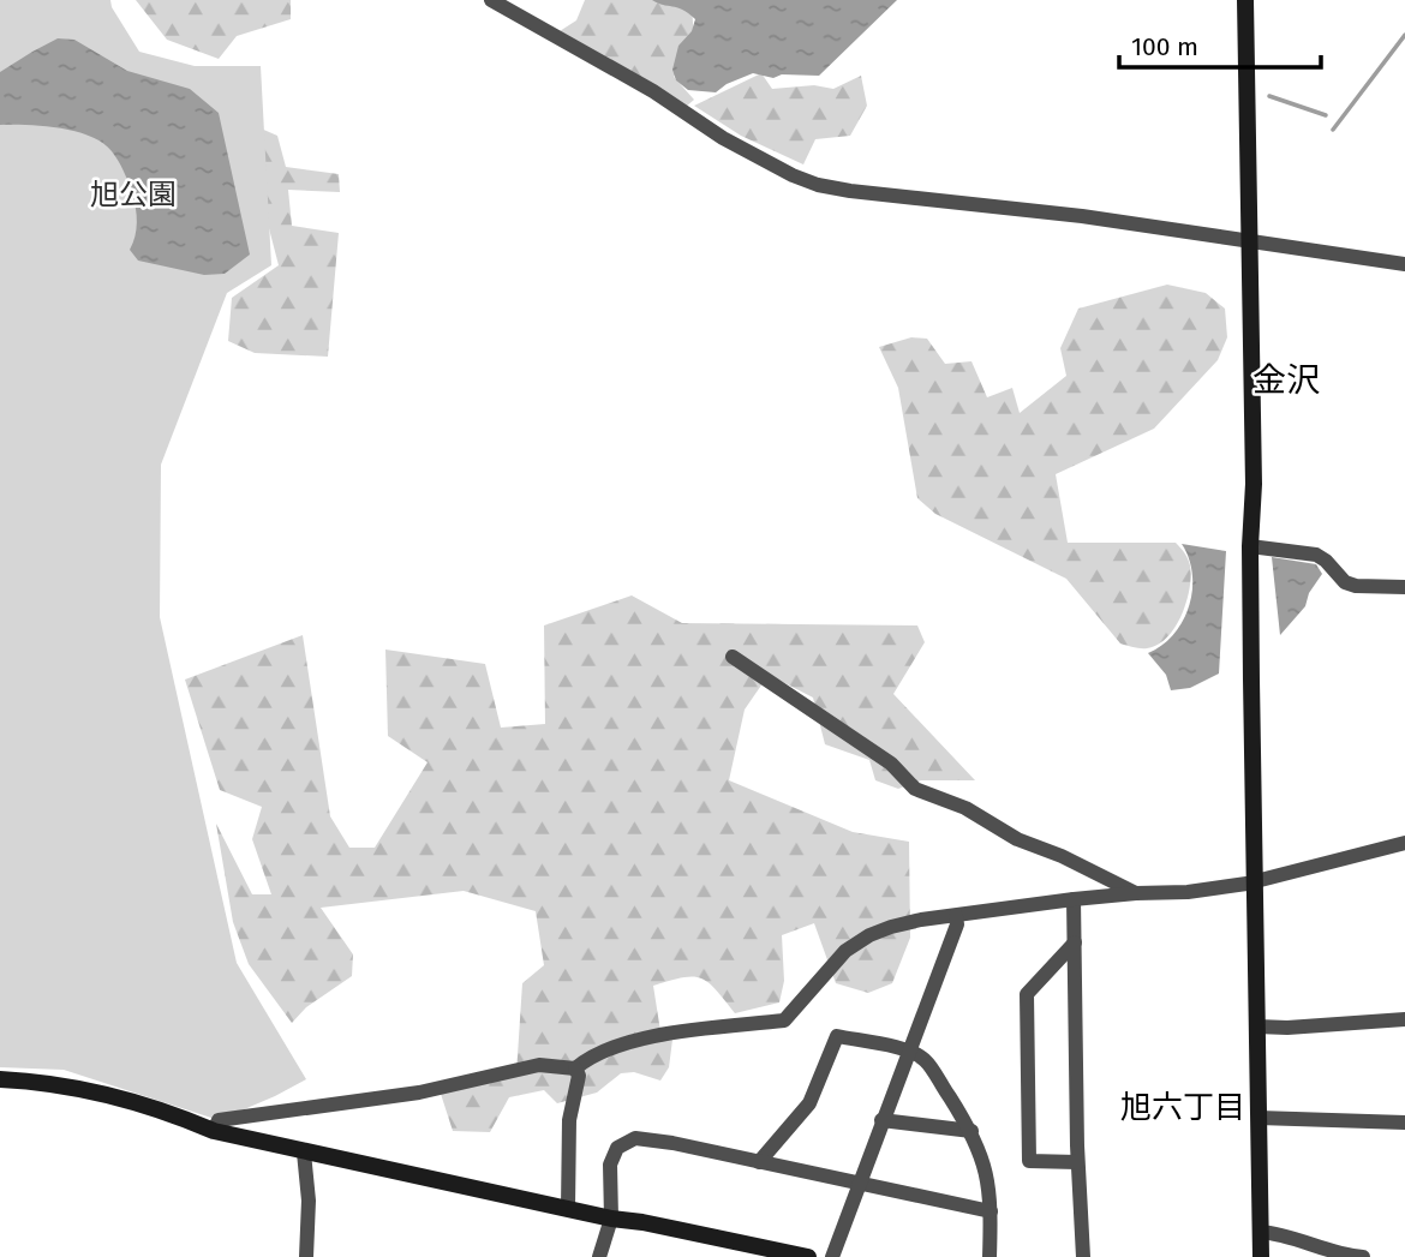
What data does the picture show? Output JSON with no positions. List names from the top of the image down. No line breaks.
{"districts":["金沢","旭六丁目"],"parks":["旭公園"],"scale_bar":"100 m"}
